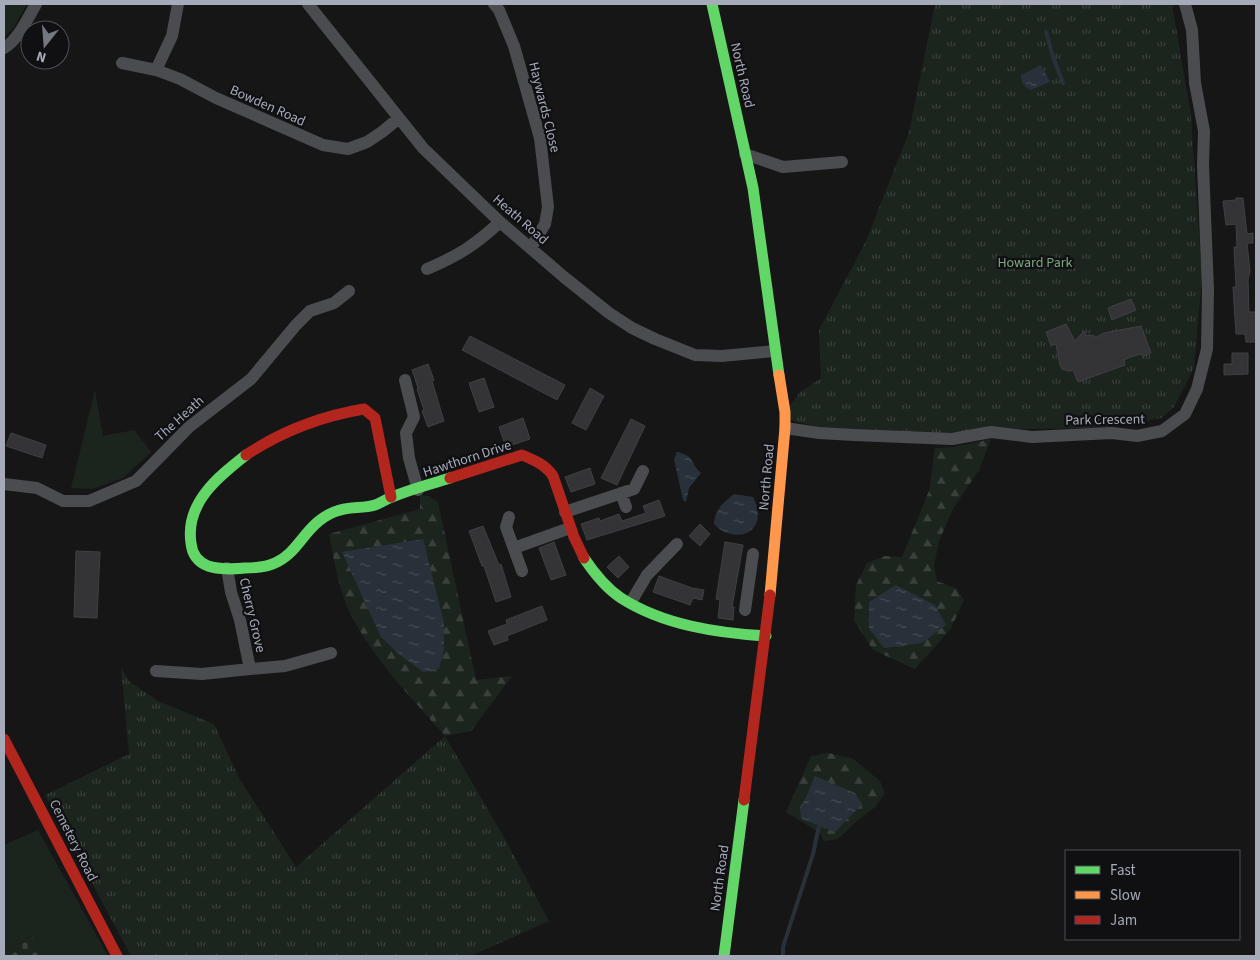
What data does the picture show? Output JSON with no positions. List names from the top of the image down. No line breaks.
{"streets":{"street":["North Road","Bowden Road","Haywards Close","Heath Road","The Heath","Park Crescent","Hawthorn Drive","Cherry Grove","Cemetery Road"]},"crossings":[["North Road","Heath Road"],["North Road","Park Crescent"],["North Road","Hawthorn Drive"],["Bowden Road","Heath Road"],["Haywards Close","Heath Road"],["Hawthorn Drive","Cherry Grove"]],"parks":["Howard Park"],"legend":["Fast","Slow","Jam"],"north":"bottom"}
